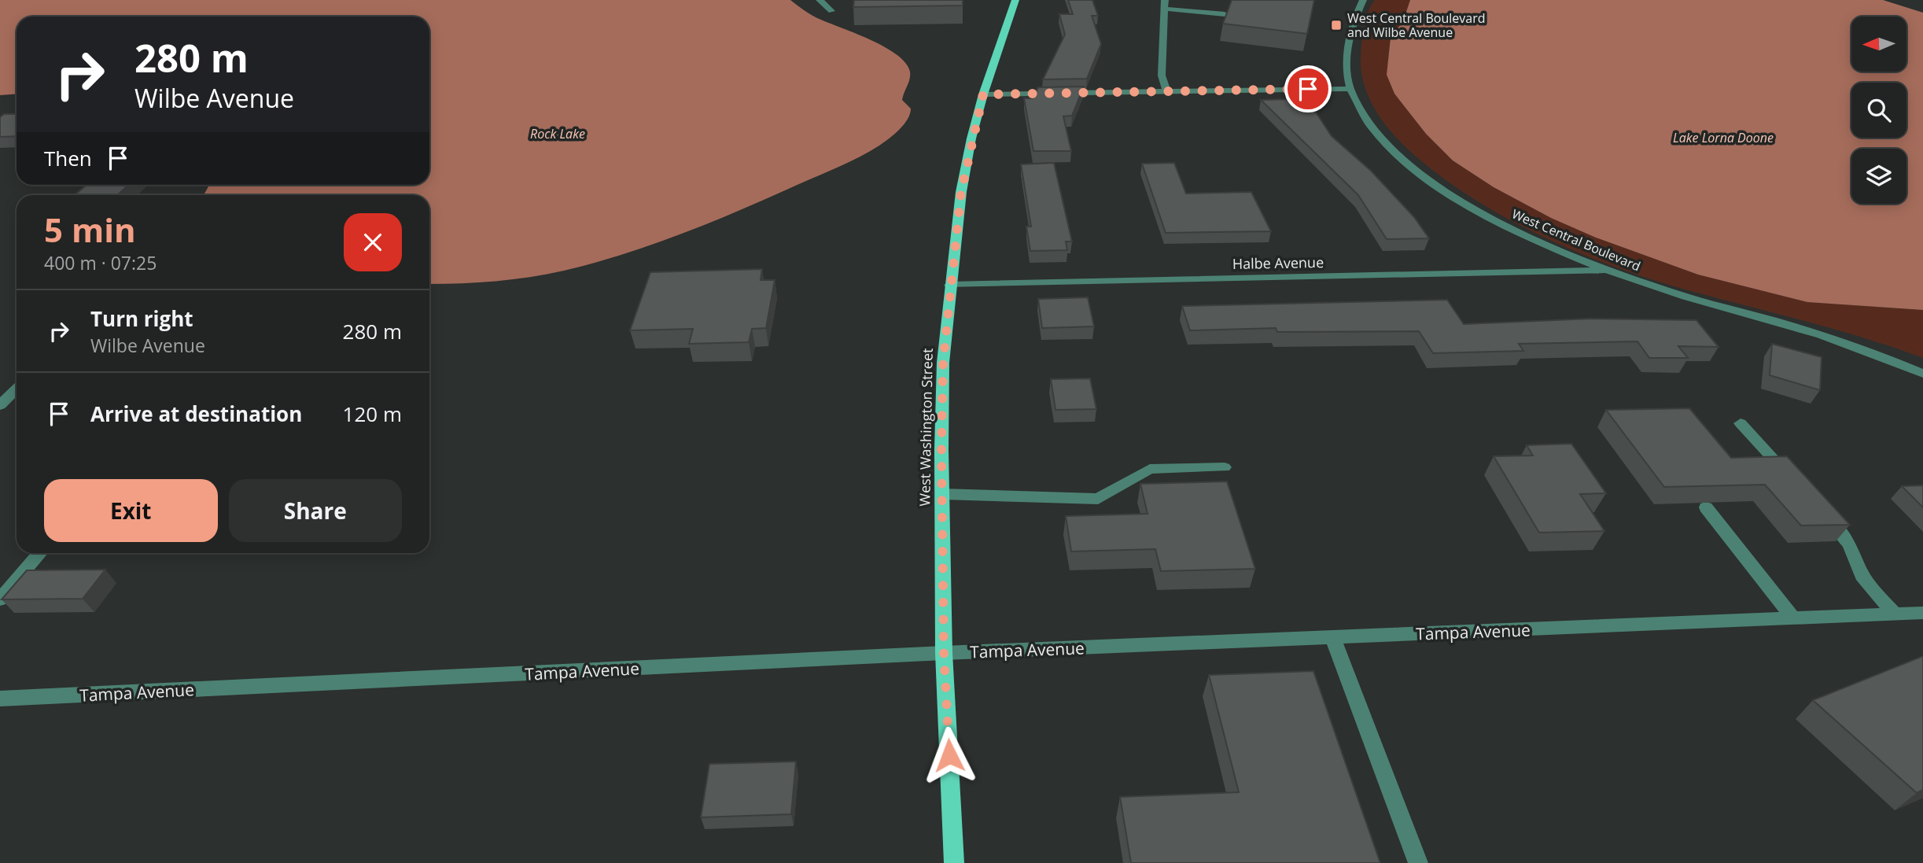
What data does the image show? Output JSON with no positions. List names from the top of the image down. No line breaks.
{"streets":{"main road":["West Washington Street"],"street":["West Central Boulevard","Halbe Avenue","Tampa Avenue"]},"crossings":[["West Central Boulevard","Halbe Avenue"],["Halbe Avenue","West Washington Street"],["West Washington Street","Tampa Avenue"]],"water":["Rock Lake","Lake Lorna Doone"],"places":{"transit":["West Central Boulevard and Wilbe Avenue"]},"north":"left","page":{"turn":["280 m","Wilbe Avenue"],"then":"Then","heading":["5 min","400 m · 07:25"],"list":[{"name":"Turn right","note":"Wilbe Avenue","value":"280 m"},{"name":"Arrive at destination","value":"120 m"}],"buttons":["Exit","Share"]}}
